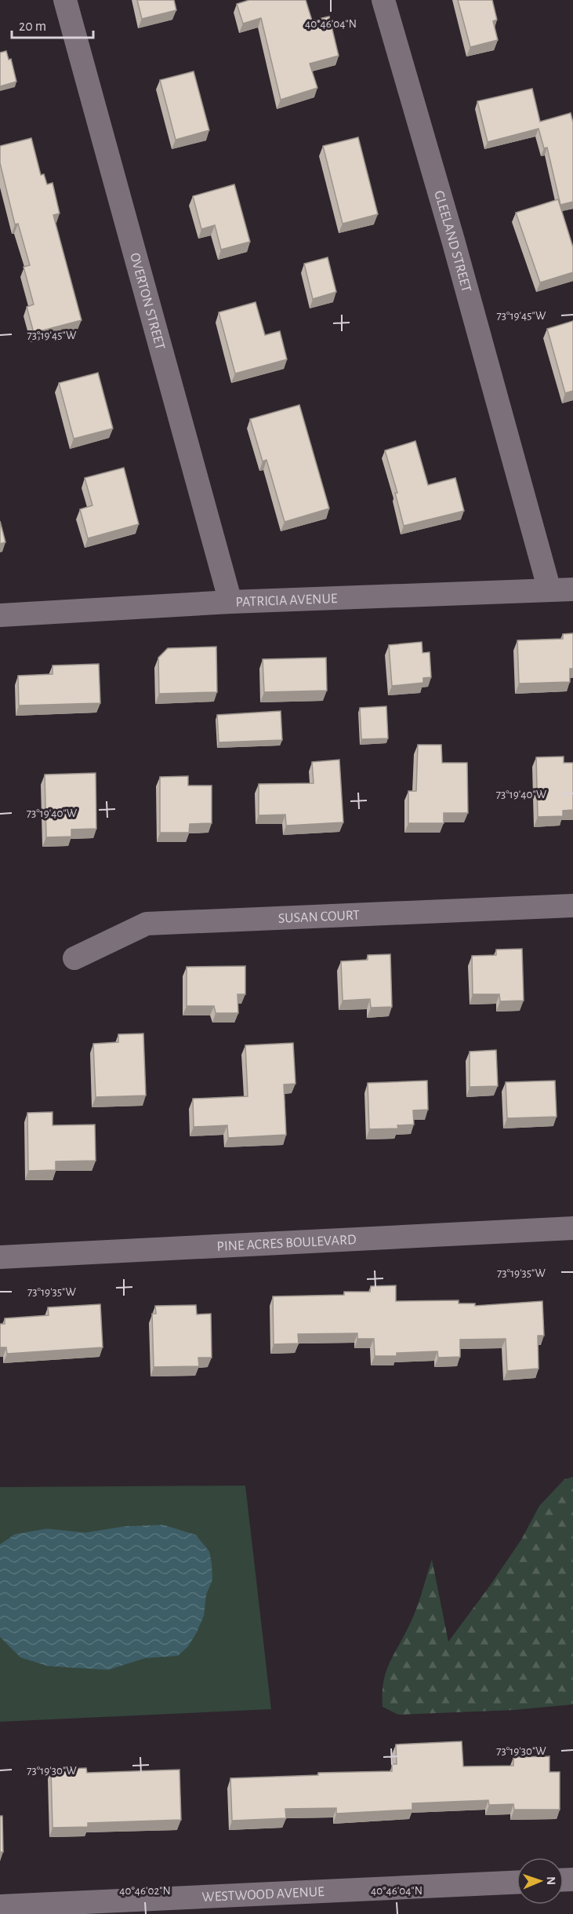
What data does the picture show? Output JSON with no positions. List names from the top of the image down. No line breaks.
{"streets":{"street":["GLEELAND STREET","OVERTON STREET","PATRICIA AVENUE","SUSAN COURT","PINE ACRES BOULEVARD","WESTWOOD AVENUE"]},"crossings":[["GLEELAND STREET","PATRICIA AVENUE"],["OVERTON STREET","PATRICIA AVENUE"]],"scale_bar":"20 m","north":"right","coordinates":["40°46'04\"N","73°19'45\"W","73°19'40\"W","73°19'35\"W","73°19'30\"W","40°46'02\"N"]}
